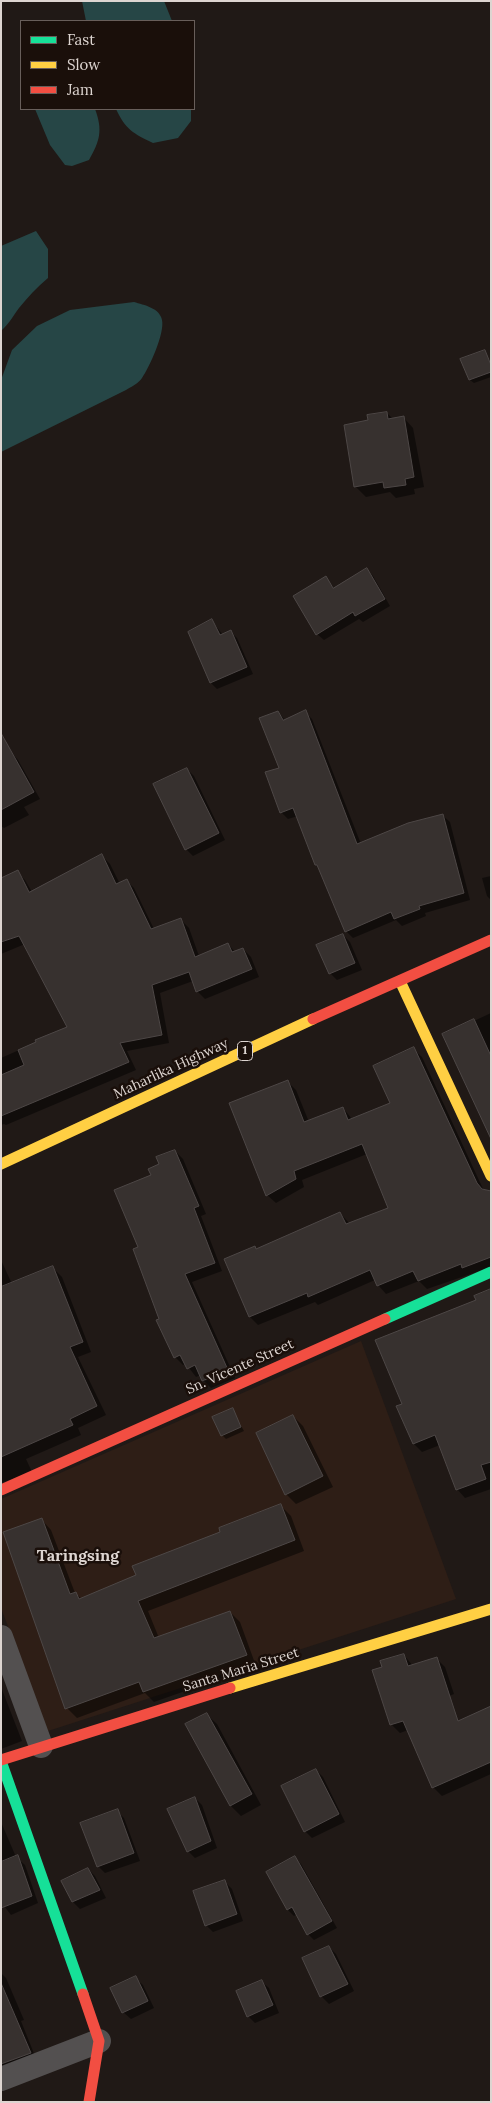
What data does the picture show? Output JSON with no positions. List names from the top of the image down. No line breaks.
{"streets":{"main road":["1","Maharlika Highway","Sn. Vicente Street","Santa Maria Street"]},"districts":["Taringsing"],"legend":["Fast","Slow","Jam"]}
